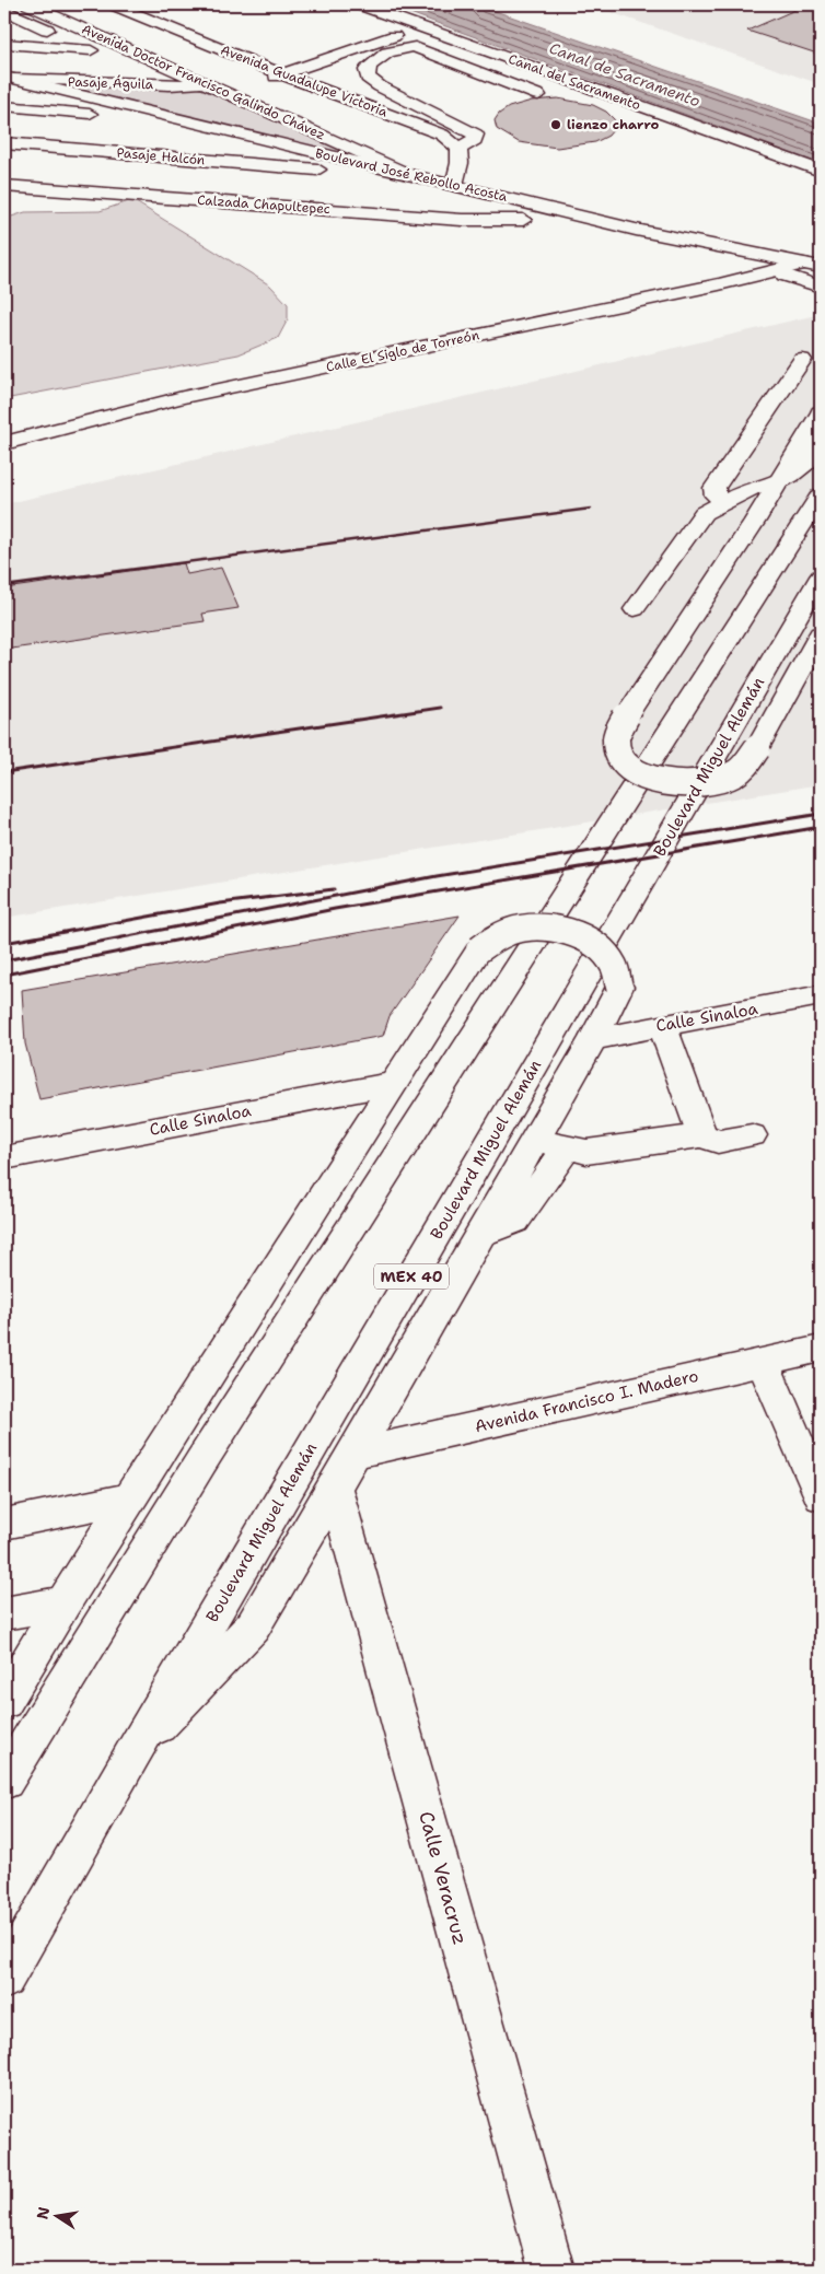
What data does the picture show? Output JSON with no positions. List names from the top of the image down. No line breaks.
{"streets":{"main road":["Avenida Guadalupe Victoria","Avenida Doctor Francisco Galindo Chávez","Canal del Sacramento","Pasaje Águila","Pasaje Halcón","Boulevard José Rebollo Acosta","Calzada Chapultepec","Calle El Siglo de Torreón","Boulevard Miguel Alemán","Calle Sinaloa","MEX 40","Avenida Francisco I. Madero","Calle Veracruz"]},"crossings":[["Avenida Doctor Francisco Galindo Chávez","Pasaje Águila"],["Avenida Doctor Francisco Galindo Chávez","Boulevard José Rebollo Acosta"],["Pasaje Águila","Boulevard José Rebollo Acosta"],["Pasaje Halcón","Boulevard José Rebollo Acosta"],["Boulevard José Rebollo Acosta","Calzada Chapultepec"],["Boulevard José Rebollo Acosta","Calle El Siglo de Torreón"],["Avenida Francisco I. Madero","Calle Veracruz"]],"water":["Canal de Sacramento"],"places":["lienzo charro"],"north":"left"}
